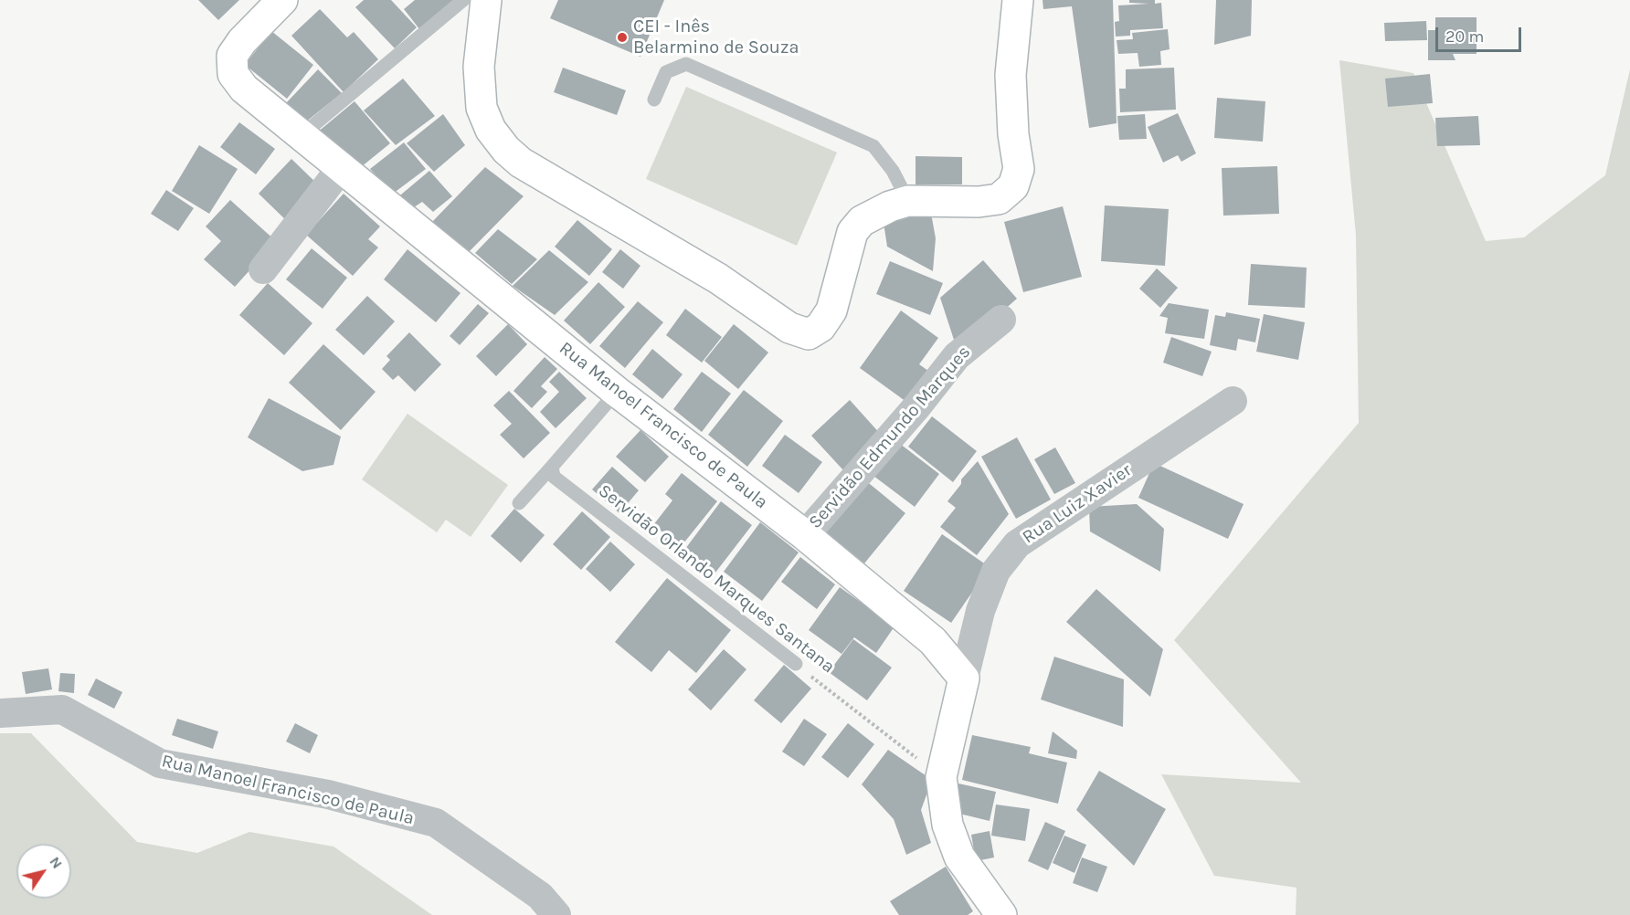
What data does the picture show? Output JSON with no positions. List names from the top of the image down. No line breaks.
{"streets":{"street":["Rua Manoel Francisco de Paula","Servidão Edmundo Marques","Rua Luiz Xavier"],"lane":["Servidão Orlando Marques Santana"]},"crossings":[["Rua Manoel Francisco de Paula","Servidão Edmundo Marques"],["Rua Manoel Francisco de Paula","Rua Luiz Xavier"]],"places":["CEI - Inês Belarmino de Souza"],"scale_bar":"20 m","north":"top right"}
